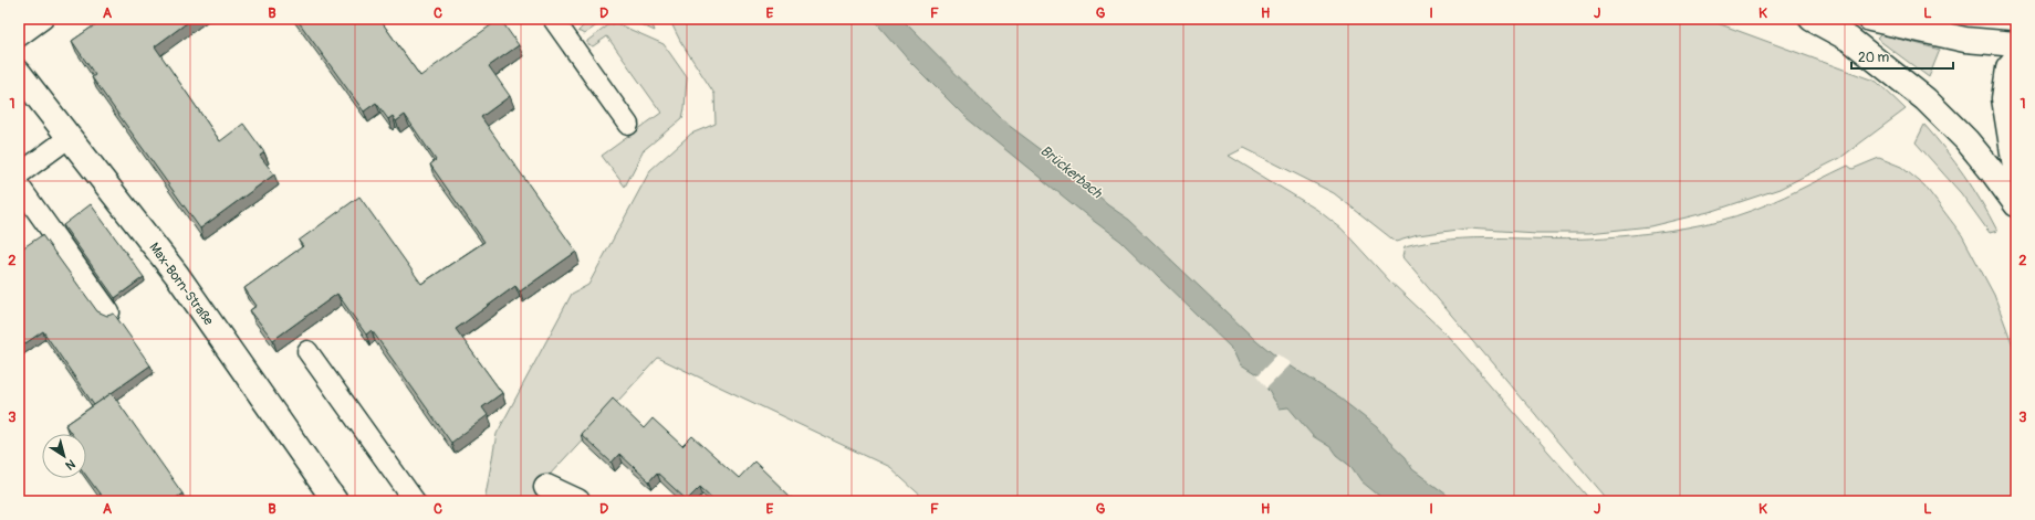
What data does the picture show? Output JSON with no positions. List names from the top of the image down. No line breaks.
{"streets":{"main road":["Max-Born-Straße"]},"water":["Brückerbach"],"scale_bar":"20 m","north":"bottom right","grid":{"columns":["A","B","C","D","E","F","G","H","I","J","K","L"],"rows":["1","2","3"]}}
